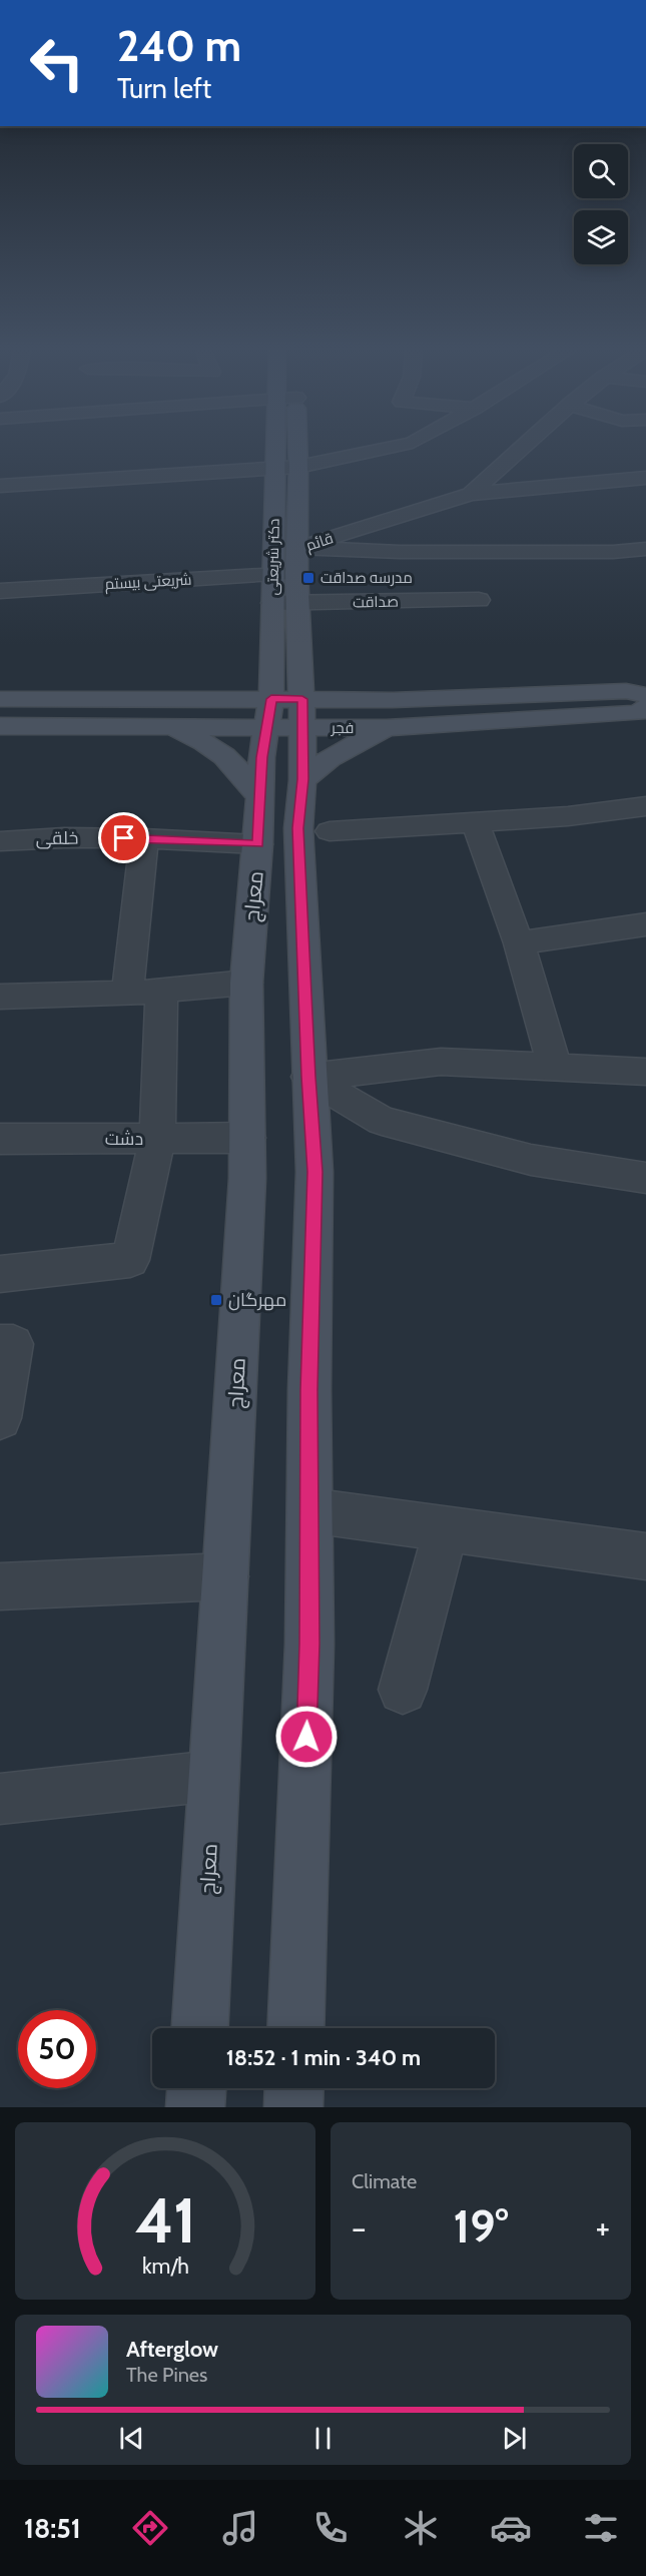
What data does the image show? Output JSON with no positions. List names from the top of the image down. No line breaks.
{"streets":{"main road":["دکتر شریعتی","فجر","معراج"],"street":["قائم","شریعتی بیستم","صداقت","خلقی","دشت"]},"crossings":[["قائم","دکتر شریعتی"],["دکتر شریعتی","شریعتی بیستم"],["دکتر شریعتی","صداقت"],["دکتر شریعتی","فجر"],["دکتر شریعتی","معراج"],["فجر","معراج"],["خلقی","معراج"],["معراج","دشت"]],"places":{"transit":["مدرسه صداقت","مهرگان"]},"page":{"turn":["240 m","Turn left"],"limit":"50","trip":"18:52 · 1 min · 340 m","tile":"Climate","heat":["−","19°","+"],"song":["Afterglow","The Pines"],"tabs":"18:51","gauge":["41","km/h"]}}
